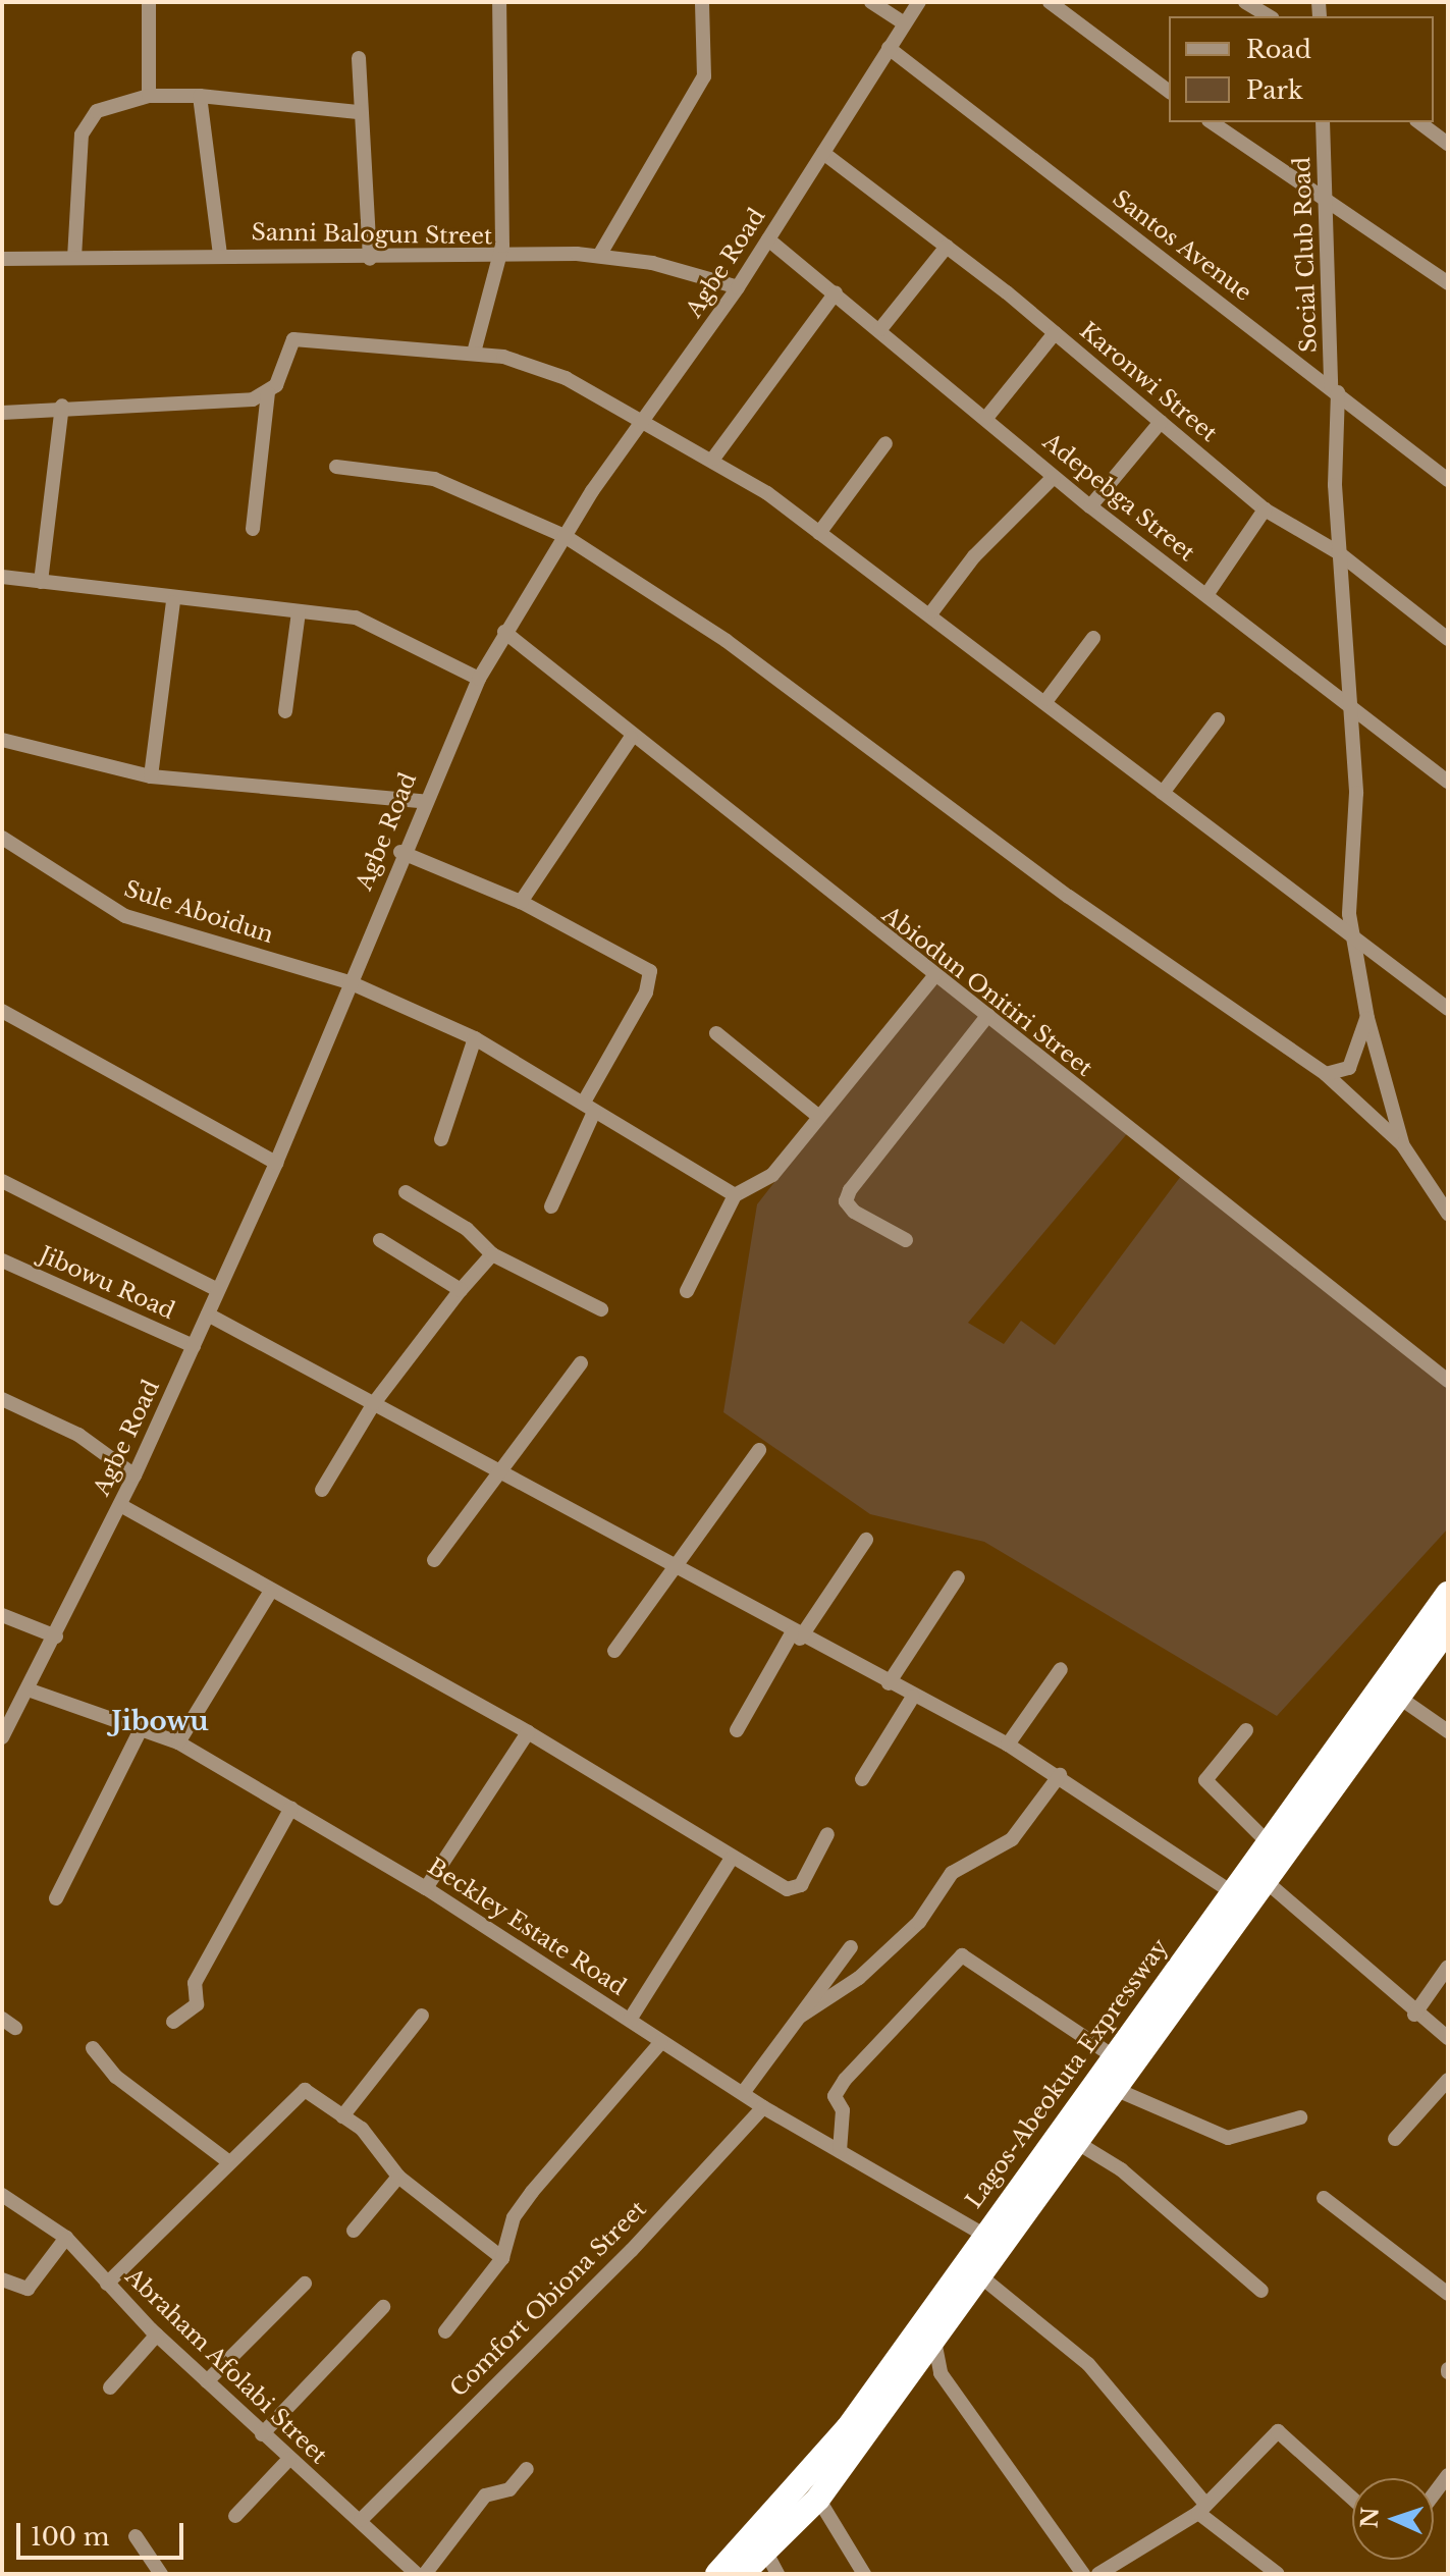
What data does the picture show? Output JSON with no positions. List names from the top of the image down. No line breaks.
{"streets":{"highway":["Lagos-Abeokuta Expressway"],"street":["Sanni Balogun Street","Santos Avenue","Social Club Road","Agbe Road","Karonwi Street","Adepebga Street","Sule Aboidun","Abiodun Onitiri Street","Jibowu Road","Beckley Estate Road","Comfort Obiona Street","Abraham Afolabi Street"]},"crossings":[["Sanni Balogun Street","Agbe Road"],["Santos Avenue","Social Club Road"],["Santos Avenue","Agbe Road"],["Social Club Road","Karonwi Street"],["Social Club Road","Adepebga Street"],["Agbe Road","Karonwi Street"],["Agbe Road","Adepebga Street"],["Agbe Road","Sule Aboidun"],["Agbe Road","Abiodun Onitiri Street"],["Agbe Road","Jibowu Road"],["Agbe Road","Beckley Estate Road"],["Beckley Estate Road","Lagos-Abeokuta Expressway"],["Beckley Estate Road","Comfort Obiona Street"],["Comfort Obiona Street","Abraham Afolabi Street"]],"districts":["Jibowu"],"legend":["Road","Park"],"scale_bar":"100 m","north":"left"}
